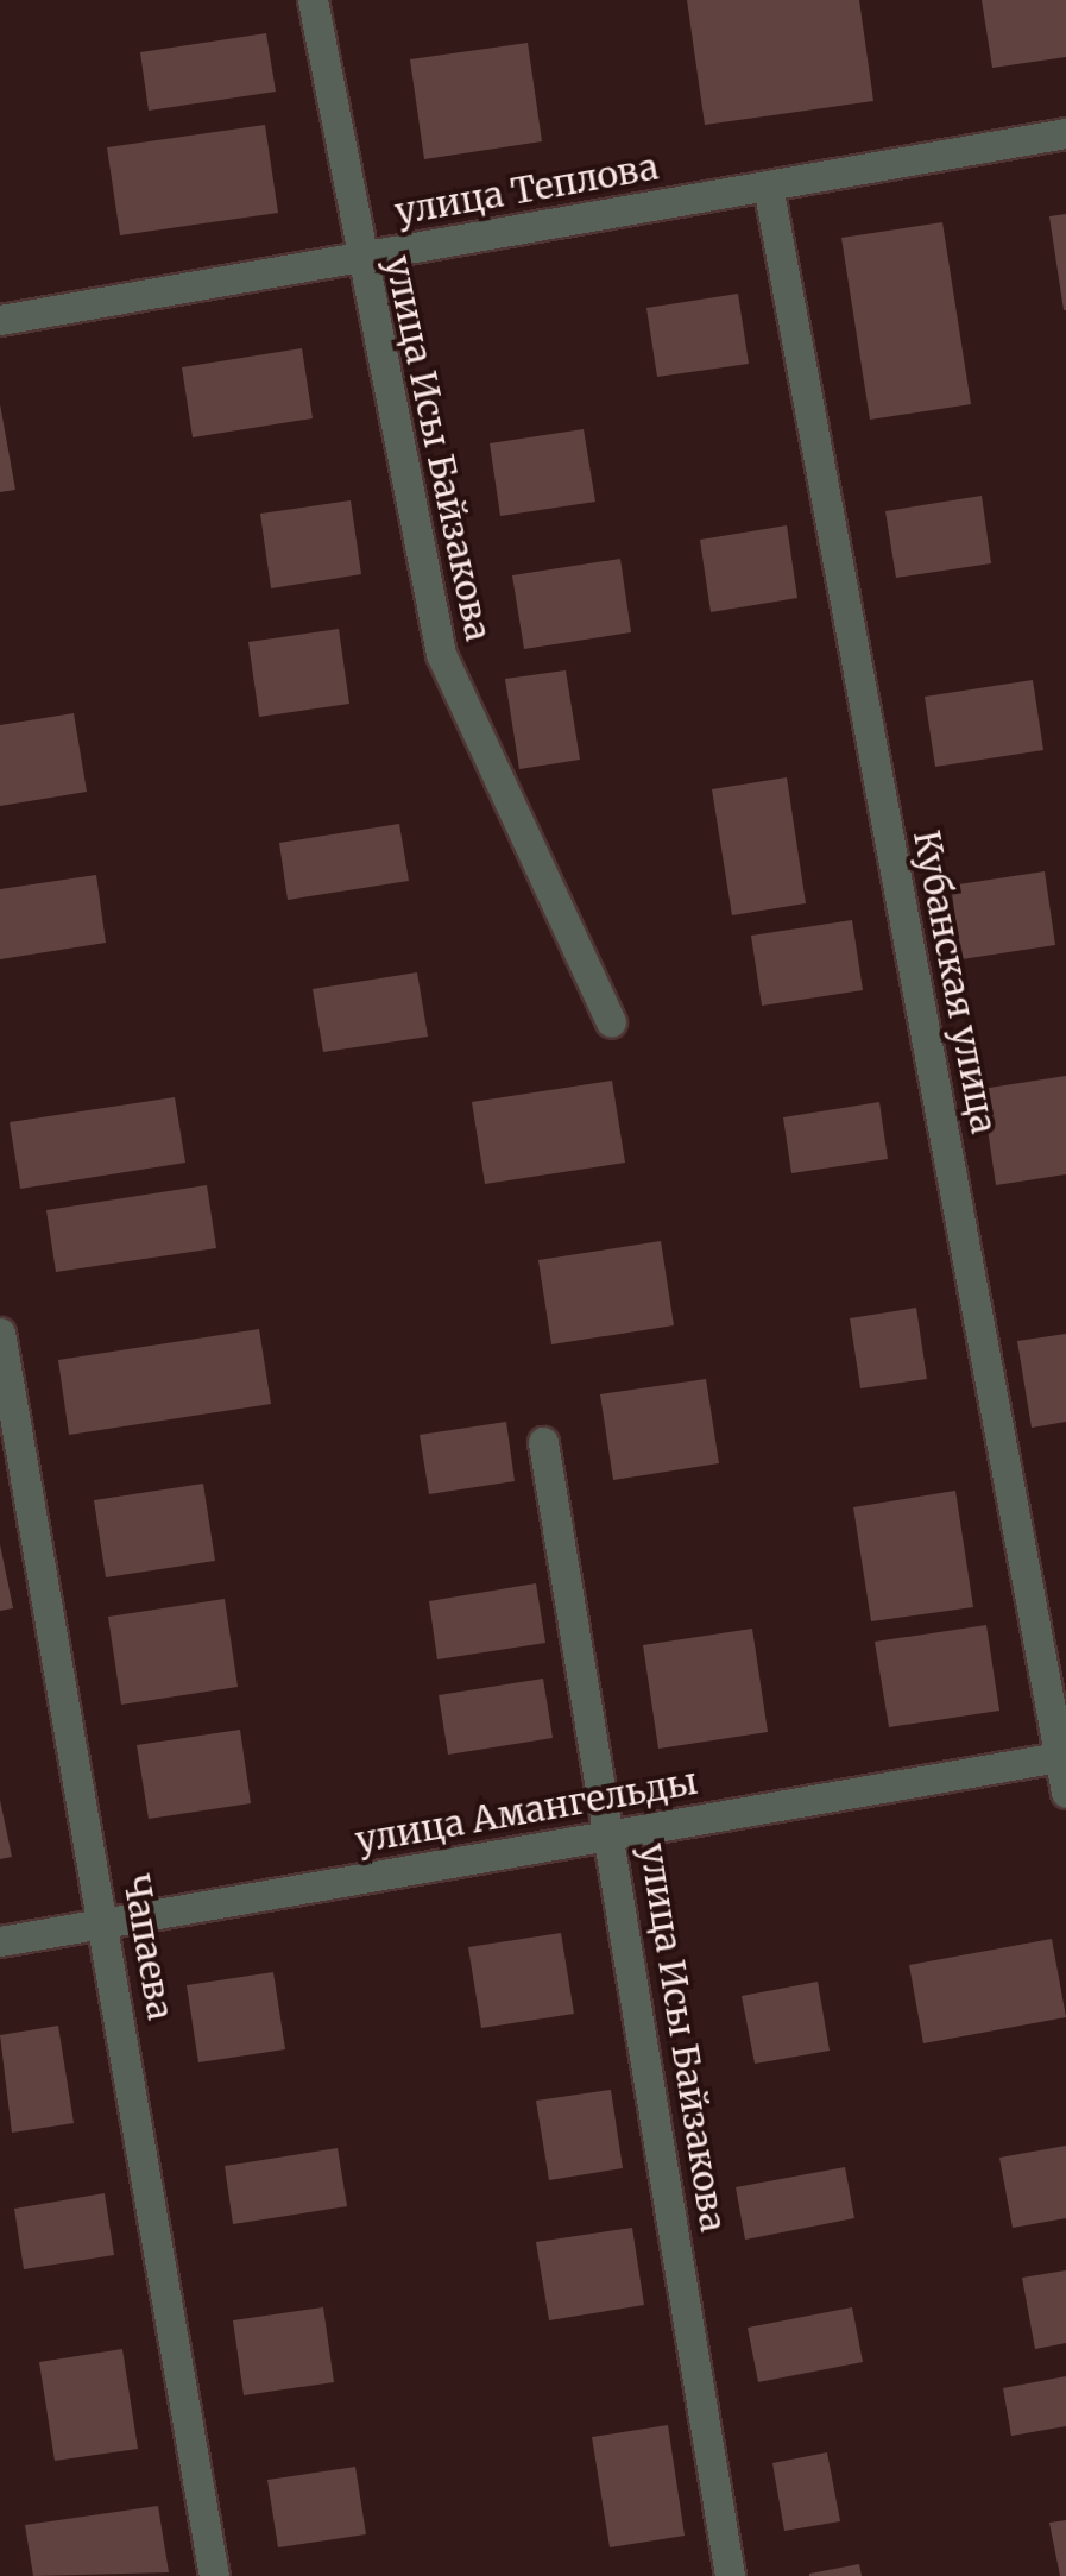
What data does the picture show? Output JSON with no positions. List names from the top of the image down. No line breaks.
{"streets":{"street":["улица Теплова","улица Исы Байзакова","Кубанская улица","улица Амангельды","Чапаева"]},"crossings":[["улица Теплова","улица Исы Байзакова"],["улица Теплова","Кубанская улица"],["улица Исы Байзакова","улица Амангельды"],["Кубанская улица","улица Амангельды"],["улица Амангельды","Чапаева"]]}
